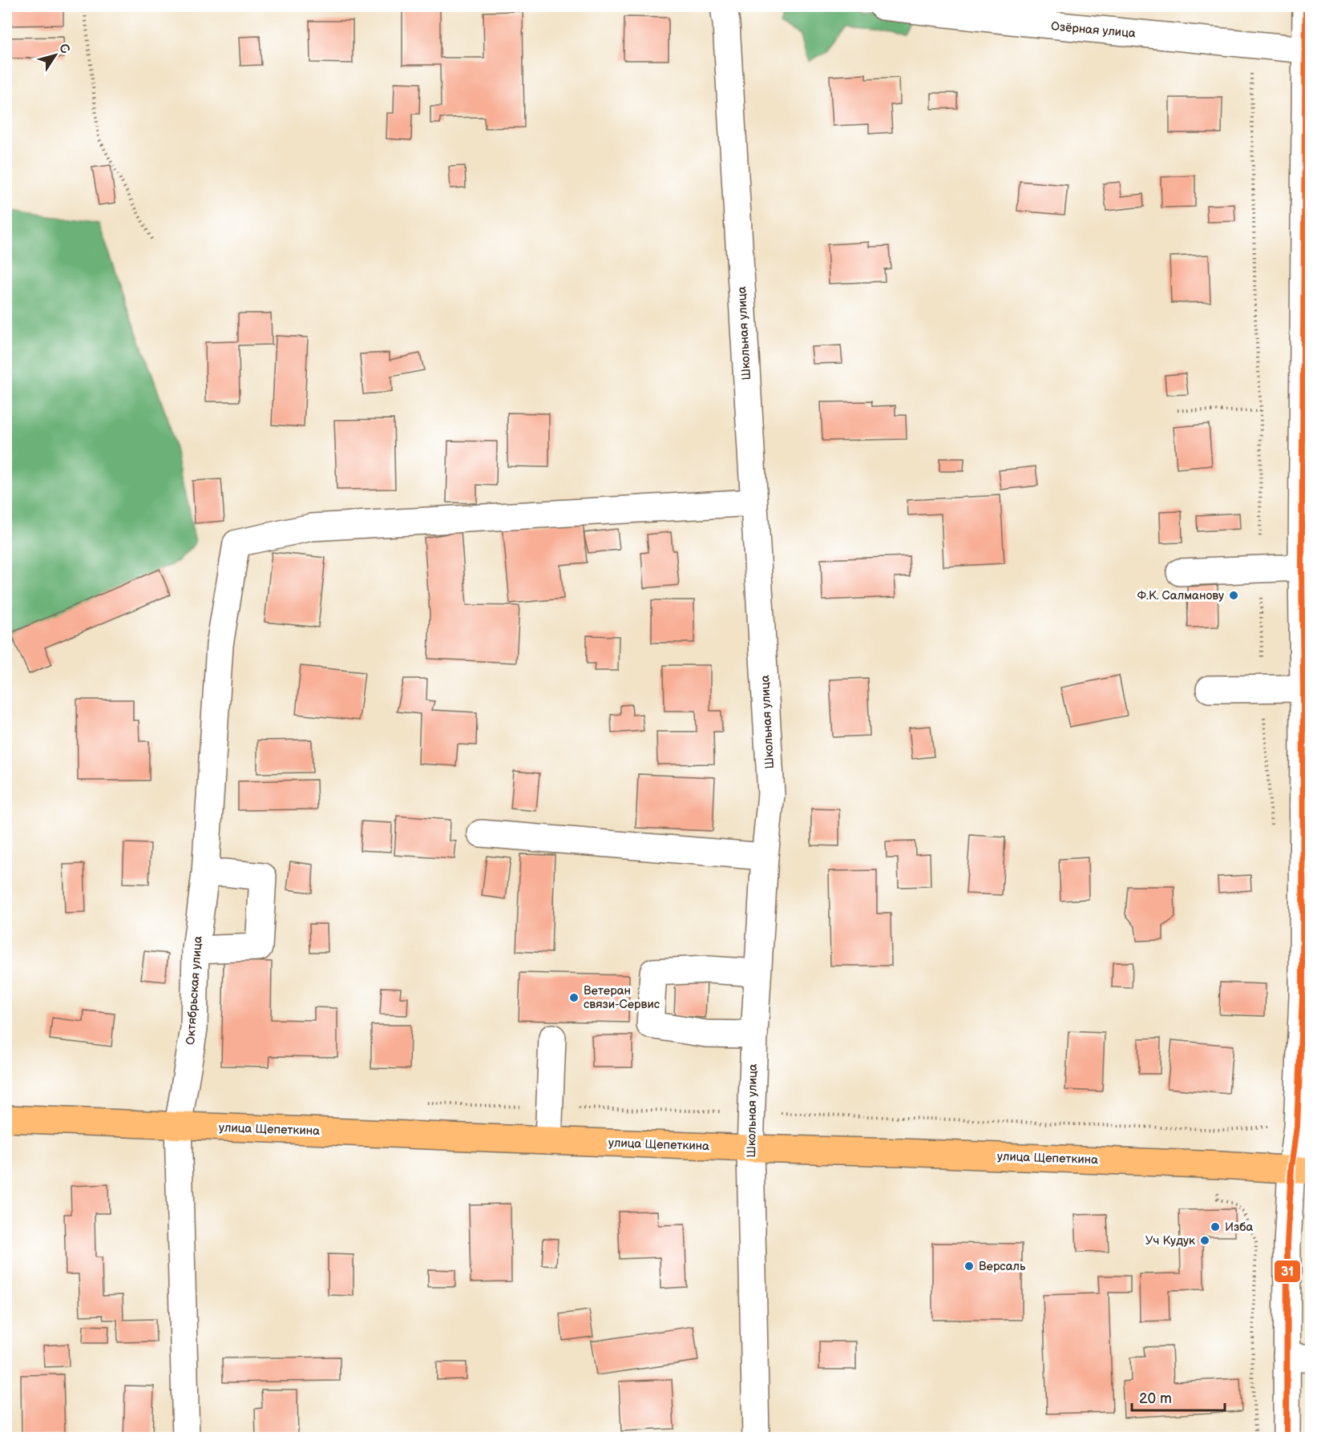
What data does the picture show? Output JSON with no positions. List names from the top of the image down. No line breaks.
{"streets":{"main road":["улица Щепеткина"],"street":["Озёрная улица","Школьная улица","Октябрьская улица"]},"crossings":[["Школьная улица","Октябрьская улица"],["Школьная улица","улица Щепеткина"],["Октябрьская улица","улица Щепеткина"]],"places":["Ф.К. Салманову","Ветеран связи-Сервис","Изба","Уч Кудук","Версаль"],"lines":["transit line 31"],"scale_bar":"20 m","north":"top right"}
